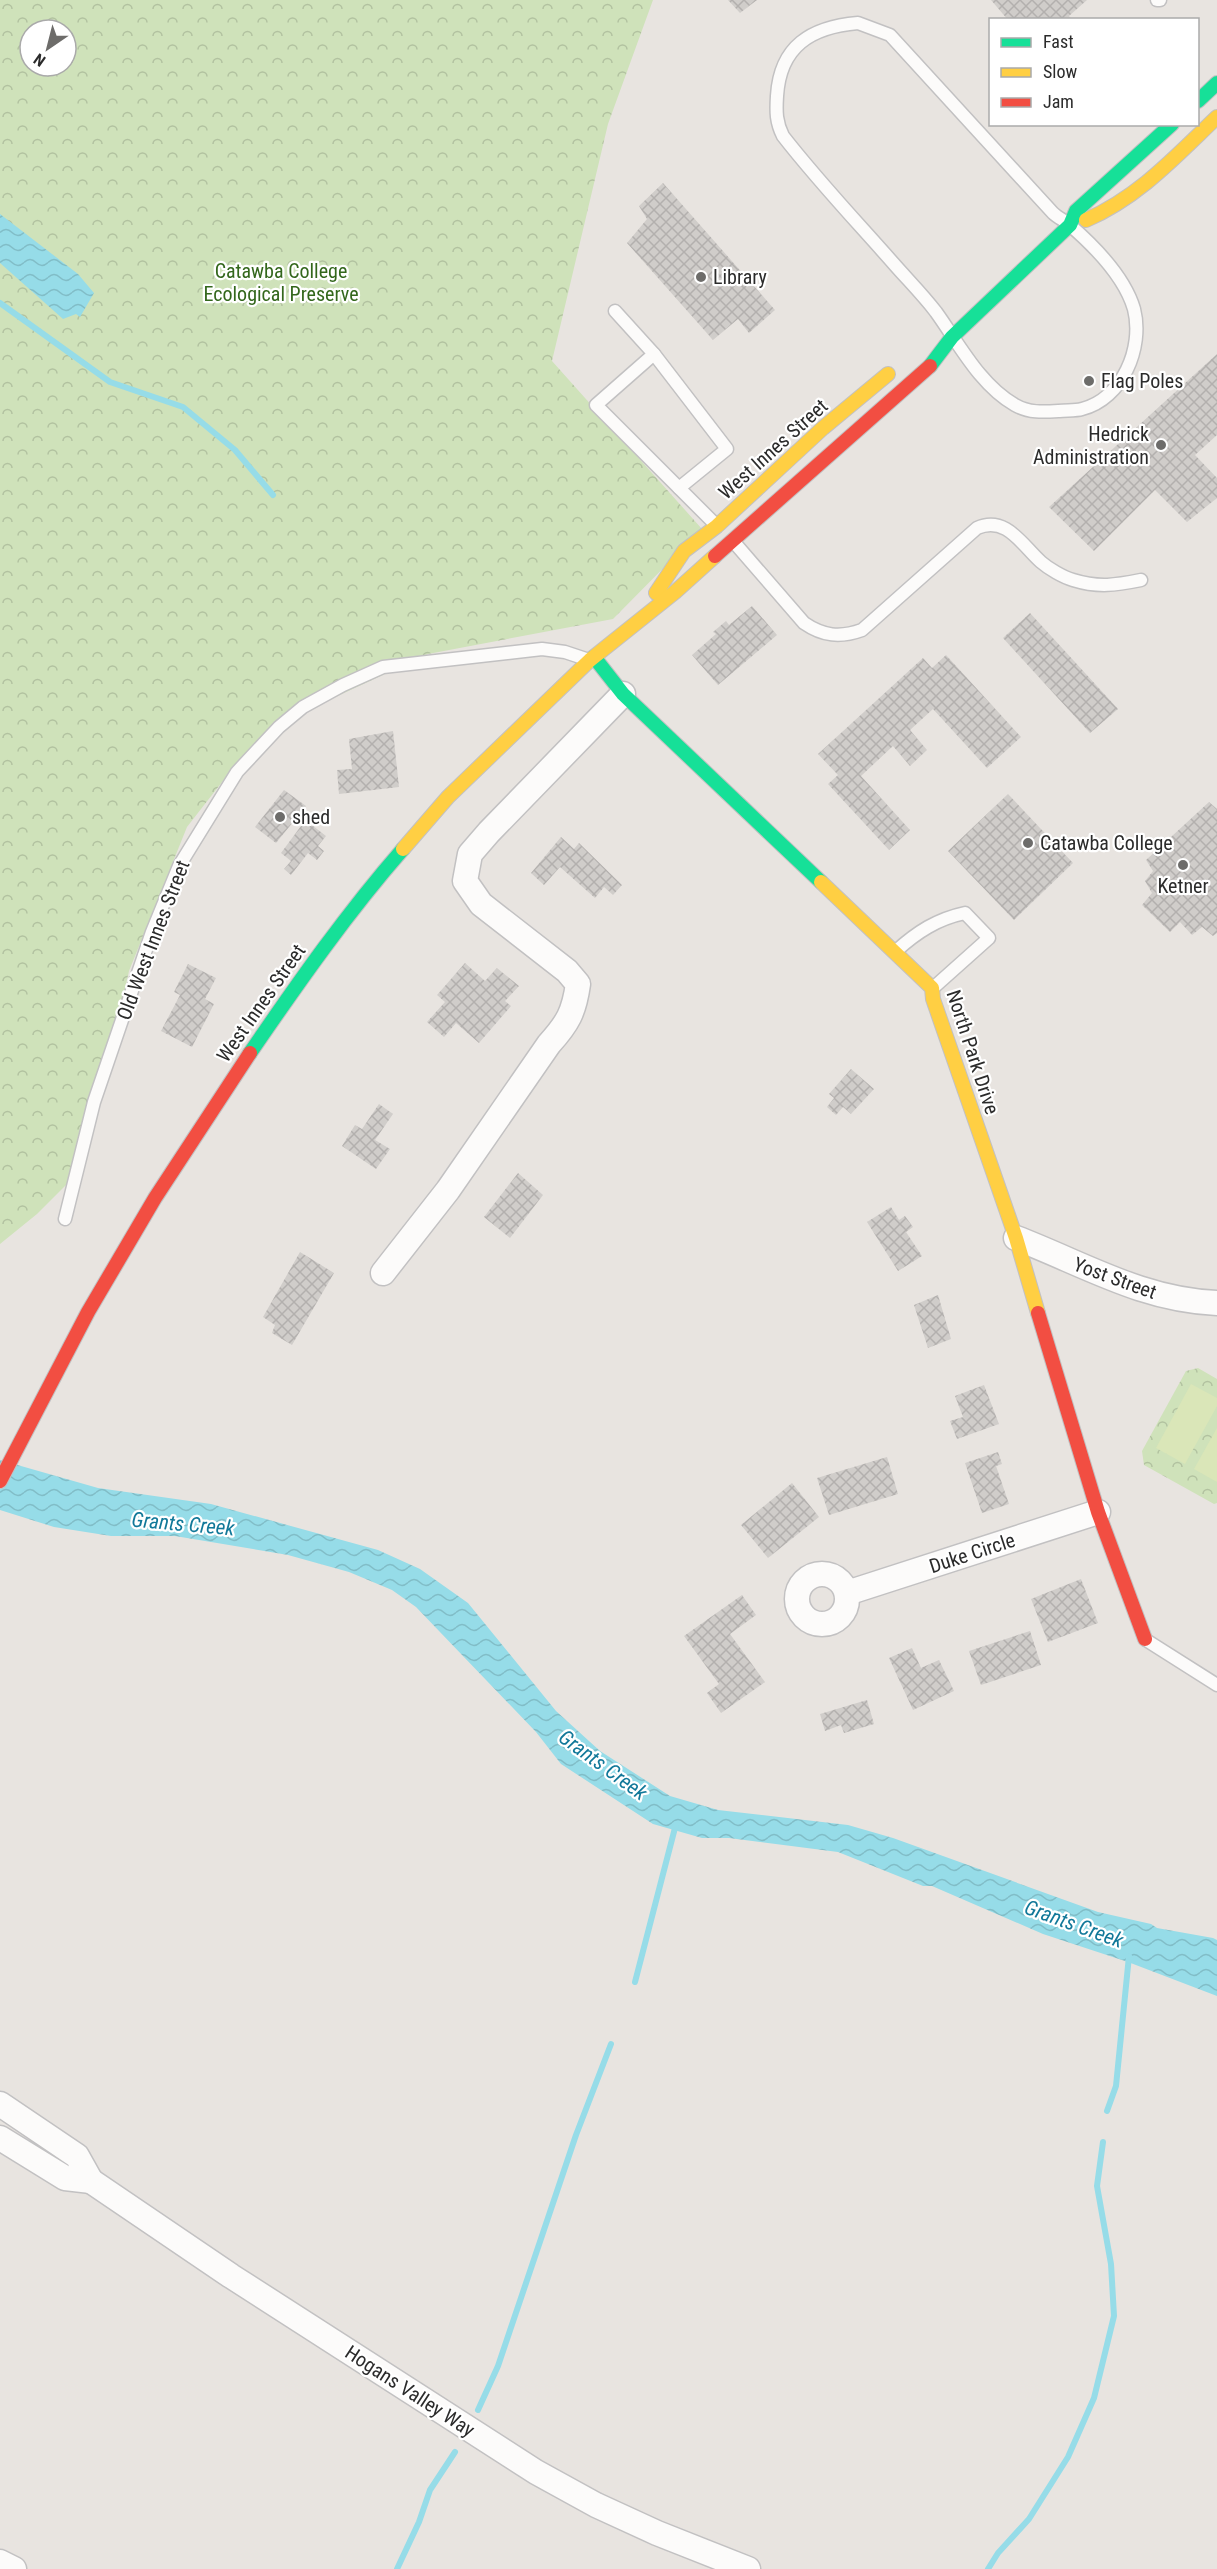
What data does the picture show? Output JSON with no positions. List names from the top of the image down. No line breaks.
{"streets":{"main road":["West Innes Street","North Park Drive"],"street":["Yost Street","Duke Circle","Hogans Valley Way"],"lane":["Old West Innes Street"]},"crossings":[["West Innes Street","Old West Innes Street"],["West Innes Street","North Park Drive"],["Old West Innes Street","North Park Drive"],["North Park Drive","Yost Street"],["North Park Drive","Duke Circle"]],"water":["Grants Creek"],"parks":["Catawba College Ecological Preserve"],"places":["Library","Flag Poles","Hedrick Administration","shed","Catawba College","Ketner"],"legend":["Fast","Slow","Jam"],"north":"bottom left"}
